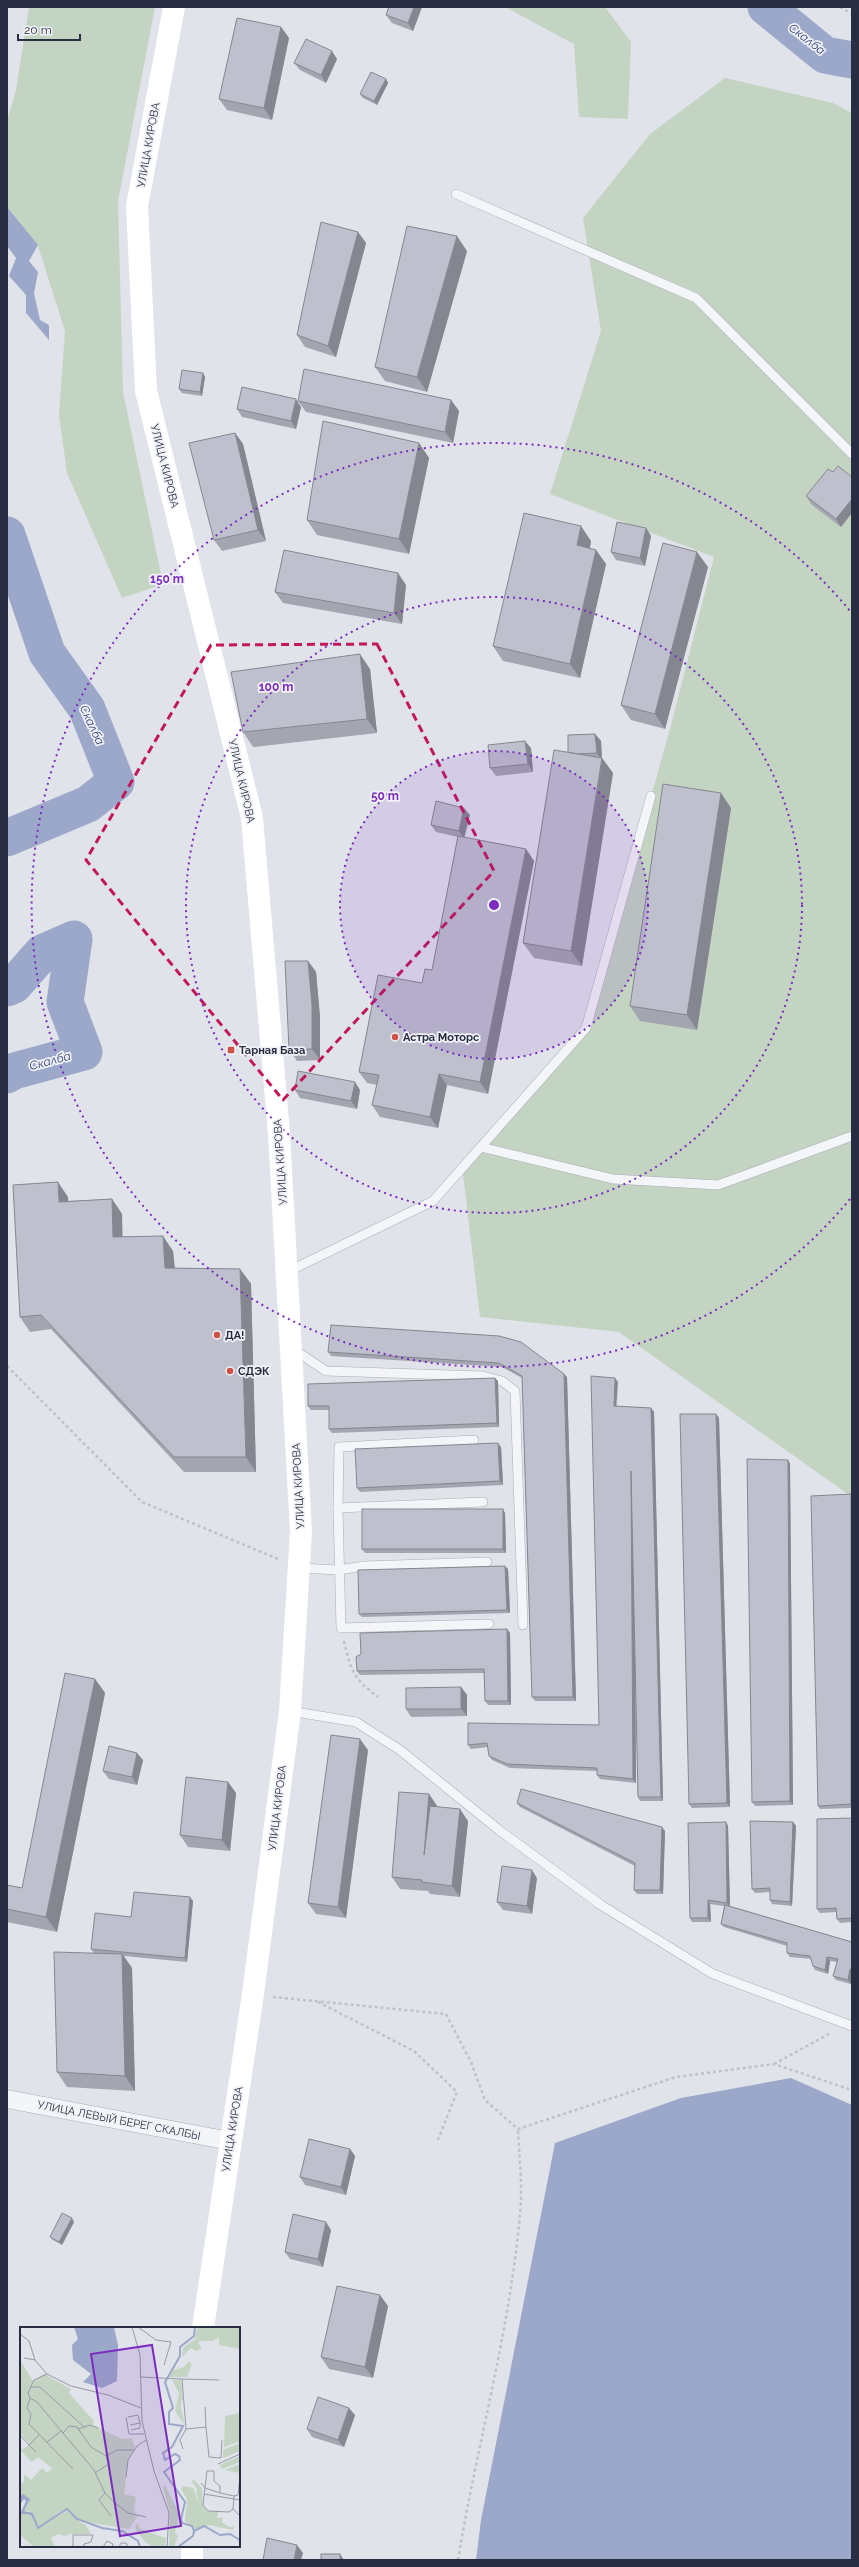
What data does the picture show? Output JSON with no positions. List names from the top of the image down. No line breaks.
{"streets":{"street":["УЛИЦА КИРОВА","УЛИЦА ЛЕВЫЙ БЕРЕГ СКАЛБЫ"]},"crossings":[["УЛИЦА КИРОВА","УЛИЦА ЛЕВЫЙ БЕРЕГ СКАЛБЫ"]],"water":["Скалба"],"places":{"other":["Астра Моторс","ДА!","СДЭК"],"transit":["Тарная База"]},"scale_bar":"20 m","rings":["150 m","100 m","50 m"]}
